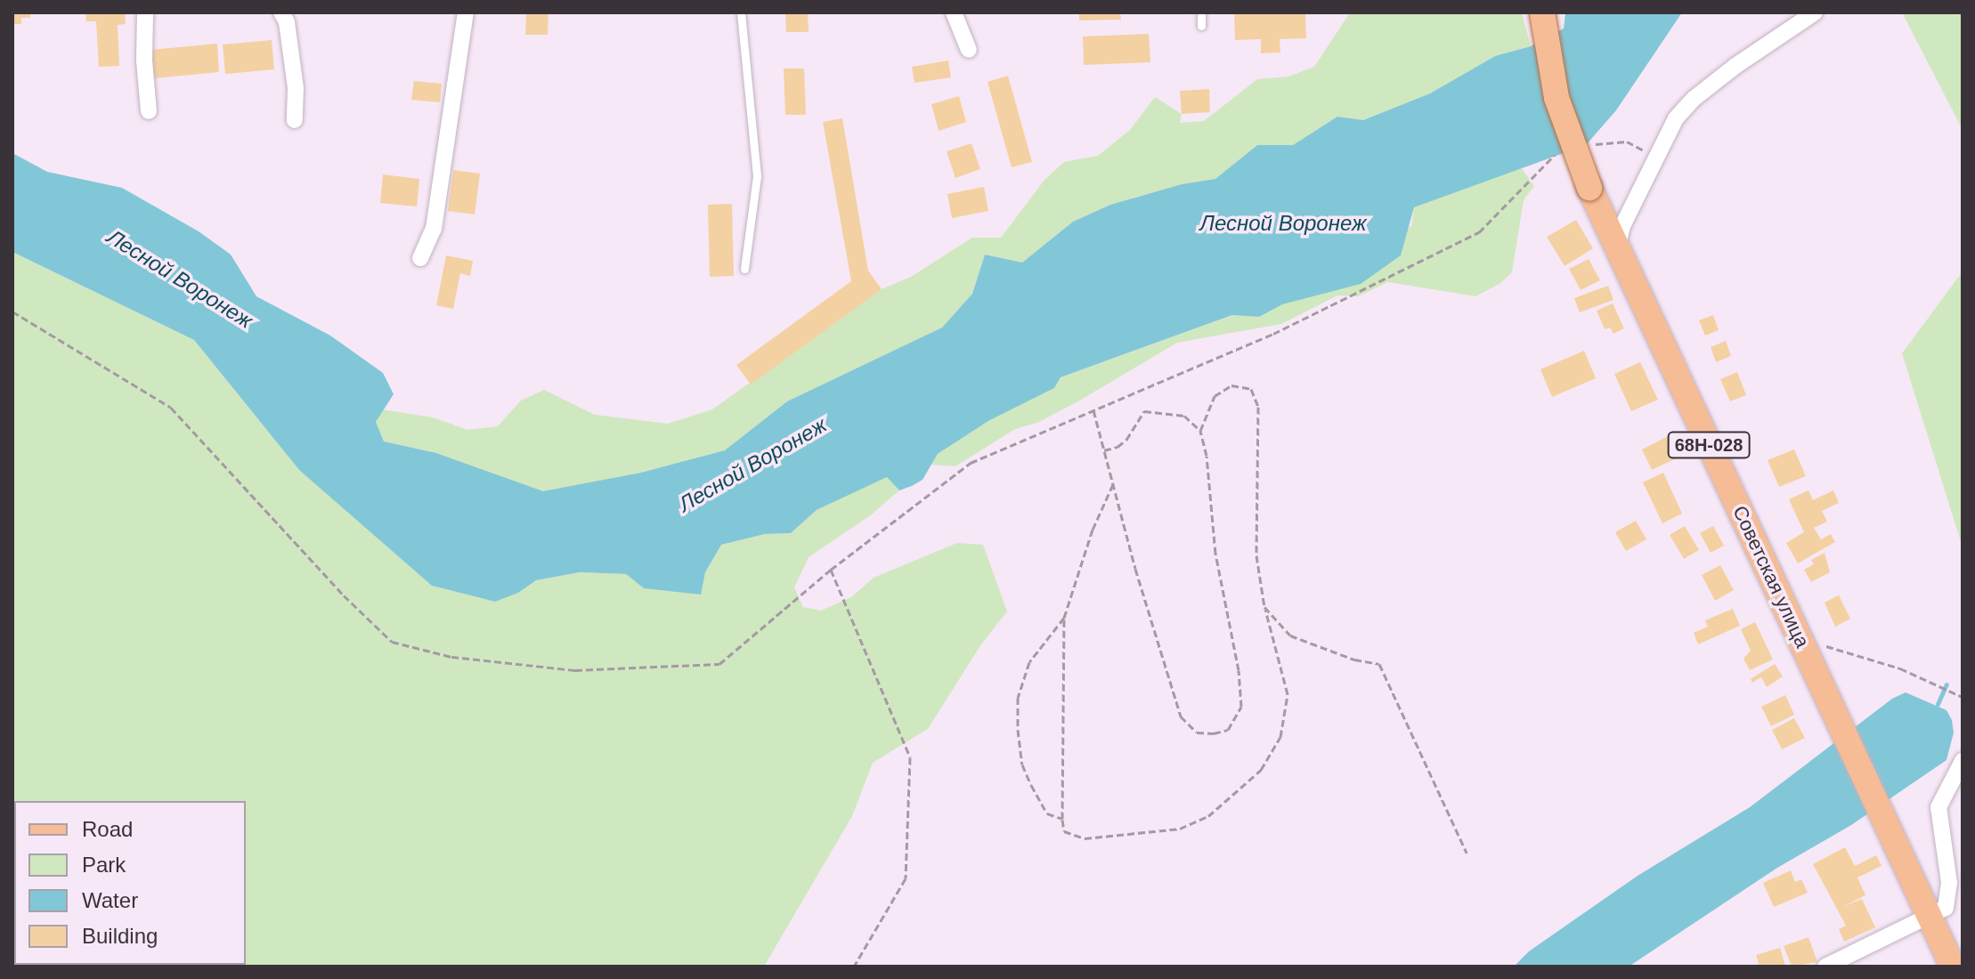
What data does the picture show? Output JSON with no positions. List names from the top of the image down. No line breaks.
{"streets":{"main road":["68Н-028","Советская улица"]},"water":["Лесной Воронеж"],"legend":["Road","Park","Water","Building"]}
